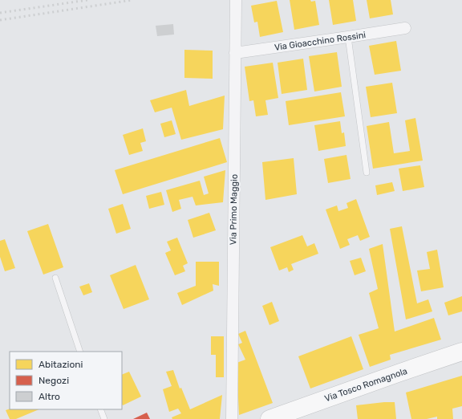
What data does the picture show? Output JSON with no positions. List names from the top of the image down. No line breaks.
{"streets":{"main road":["Via Tosco Romagnola"],"street":["Via Gioacchino Rossini","Via Primo Maggio"]},"crossings":[["Via Gioacchino Rossini","Via Primo Maggio"]],"legend":["Abitazioni","Negozi","Altro"]}
